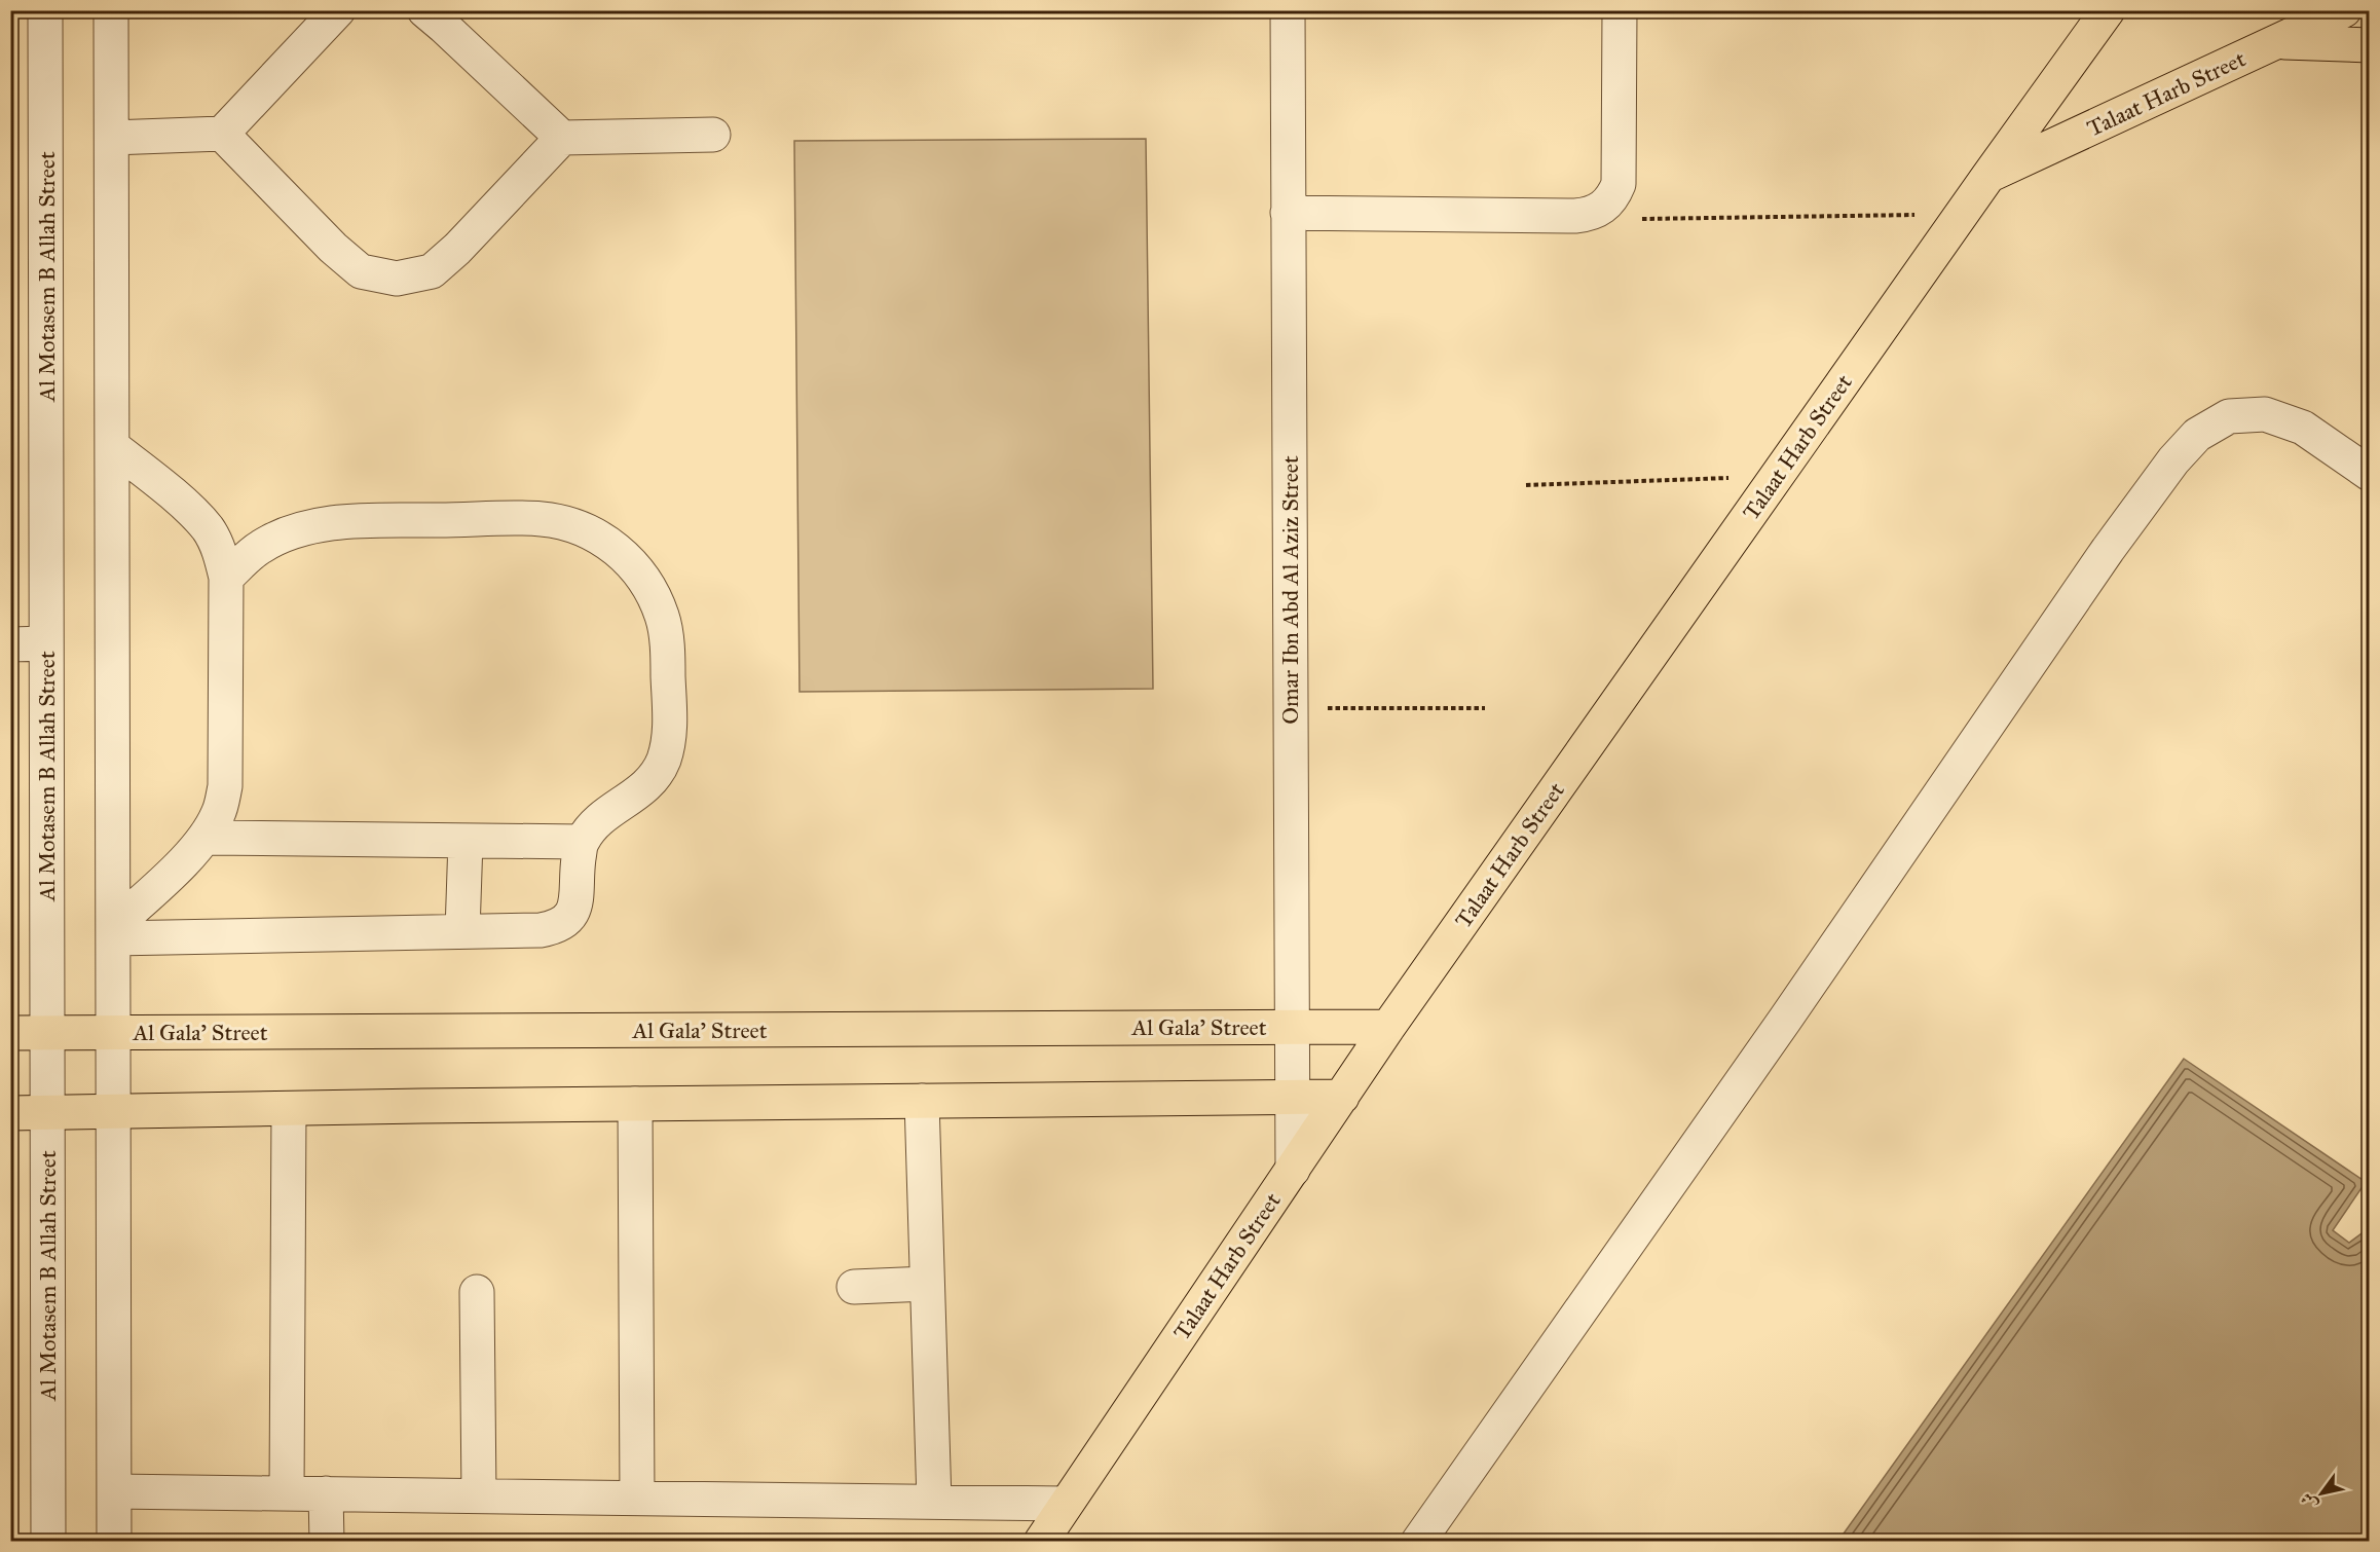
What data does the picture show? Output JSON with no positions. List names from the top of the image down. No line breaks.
{"streets":{"main road":["Talaat Harb Street","Al Gala' Street"],"street":["Al Motasem B Allah Street","Omar Ibn Abd Al Aziz Street"]},"crossings":[["Talaat Harb Street","Omar Ibn Abd Al Aziz Street"],["Talaat Harb Street","Al Gala' Street"],["Al Motasem B Allah Street","Al Gala' Street"],["Omar Ibn Abd Al Aziz Street","Al Gala' Street"]],"north":"bottom left"}
